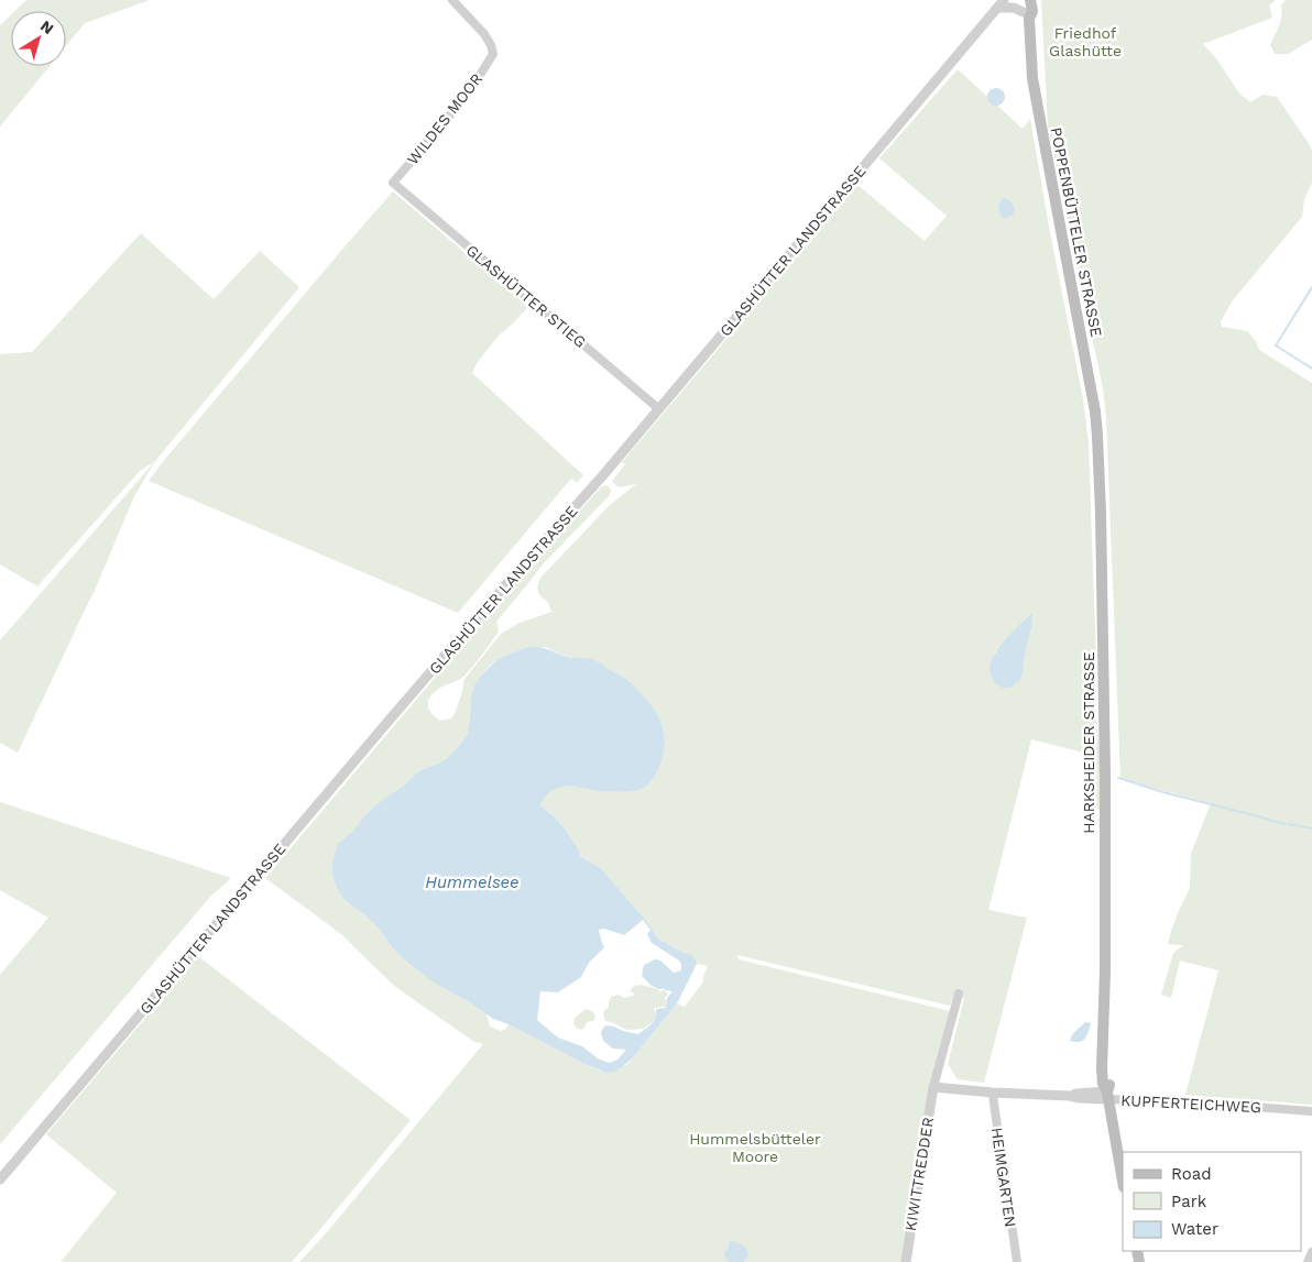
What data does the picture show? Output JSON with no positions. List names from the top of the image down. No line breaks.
{"streets":{"main road":["POPPENBÜTTELER STRASSE","HARKSHEIDER STRASSE"],"street":["WILDES MOOR","GLASHÜTTER LANDSTRASSE","GLASHÜTTER STIEG","KUPFERTEICHWEG","KIWITTREDDER","HEIMGARTEN"]},"crossings":[["WILDES MOOR","GLASHÜTTER STIEG"],["POPPENBÜTTELER STRASSE","HARKSHEIDER STRASSE"],["GLASHÜTTER LANDSTRASSE","GLASHÜTTER STIEG"],["HARKSHEIDER STRASSE","KUPFERTEICHWEG"],["KUPFERTEICHWEG","HEIMGARTEN"]],"water":["Hummelsee"],"parks":["Friedhof Glashütte","Hummelsbütteler Moore"],"legend":["Road","Park","Water"],"north":"top right"}
